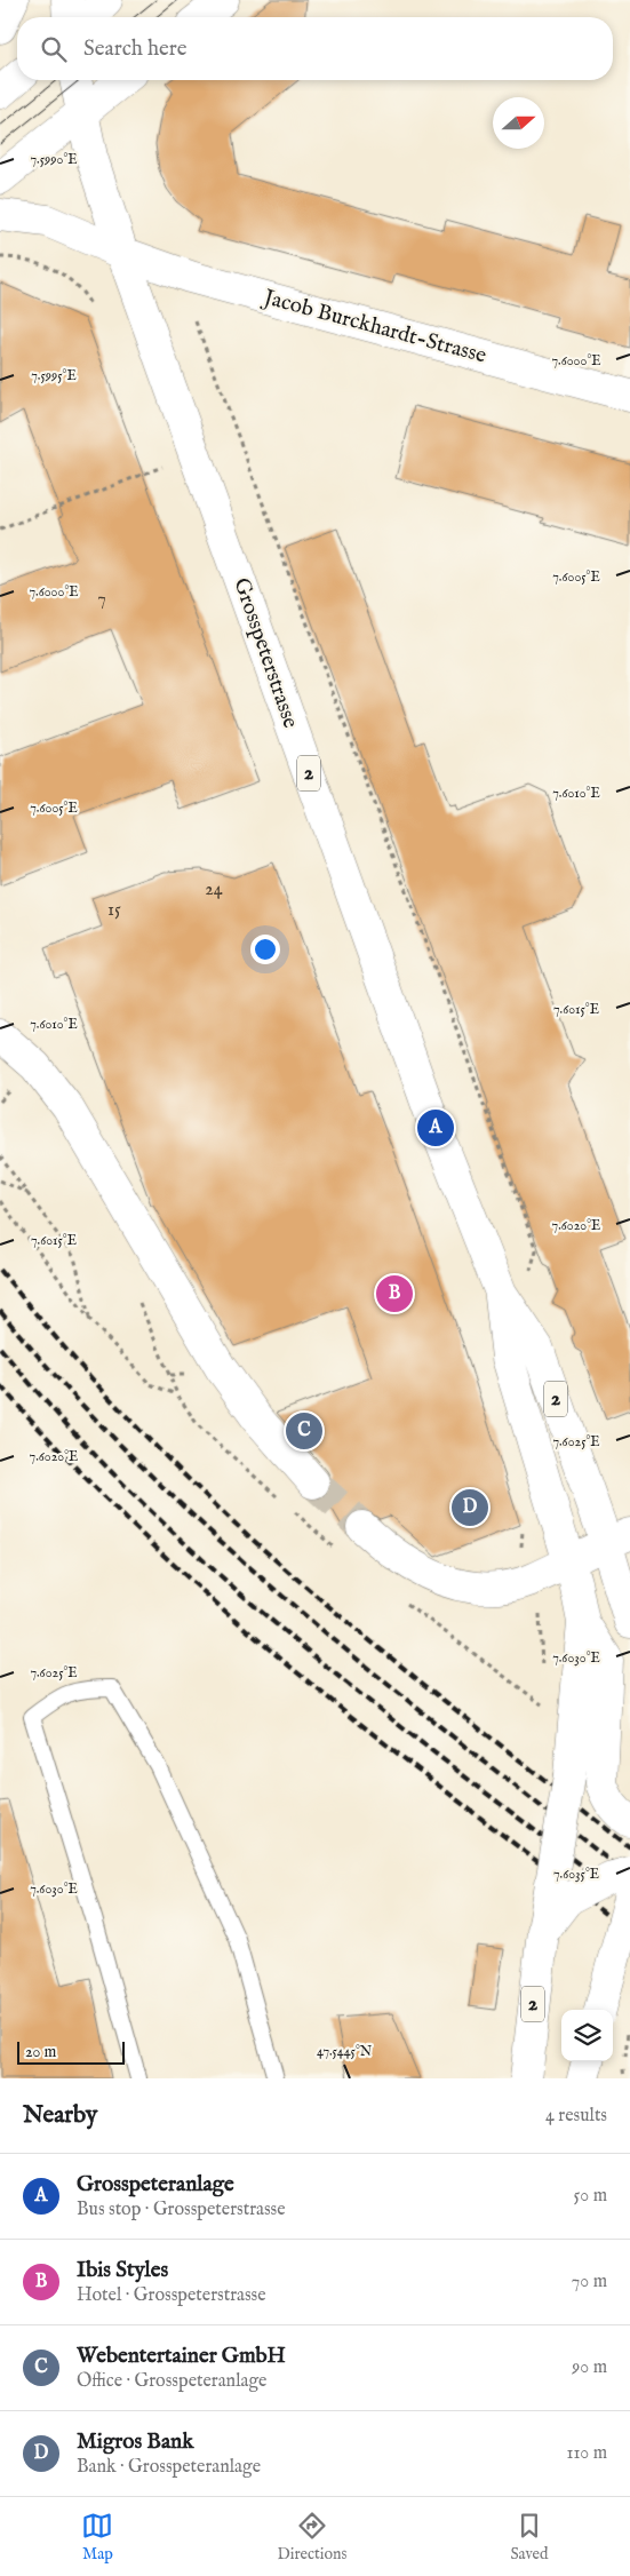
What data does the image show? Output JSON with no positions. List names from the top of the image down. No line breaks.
{"streets":{"main road":["Jacob Burckhardt-Strasse","Grosspeterstrasse","2"]},"crossings":[["Jacob Burckhardt-Strasse","Grosspeterstrasse"],["Grosspeterstrasse","2"]],"house_numbers":["7","24","15"],"scale_bar":"20 m","north":"right","page":{"search":"Search here","pins":["A","B","C","D"],"scale":"20 m","heading":["Nearby","4 results"],"list":[{"mark":"A","name":"Grosspeteranlage","note":"Bus stop · Grosspeterstrasse","value":"50 m"},{"mark":"B","name":"Ibis Styles","note":"Hotel · Grosspeterstrasse","value":"70 m"},{"mark":"C","name":"Webentertainer GmbH","note":"Office · Grosspeteranlage","value":"90 m"},{"mark":"D","name":"Migros Bank","note":"Bank · Grosspeteranlage","value":"110 m"}],"nav":["Map","Directions","Saved"]},"coordinates":["7.5990°E","7.6000°E","7.5995°E","7.6005°E","7.6010°E","7.6015°E","7.6020°E","7.6025°E","7.6030°E","7.6035°E","47.5445°N"]}
